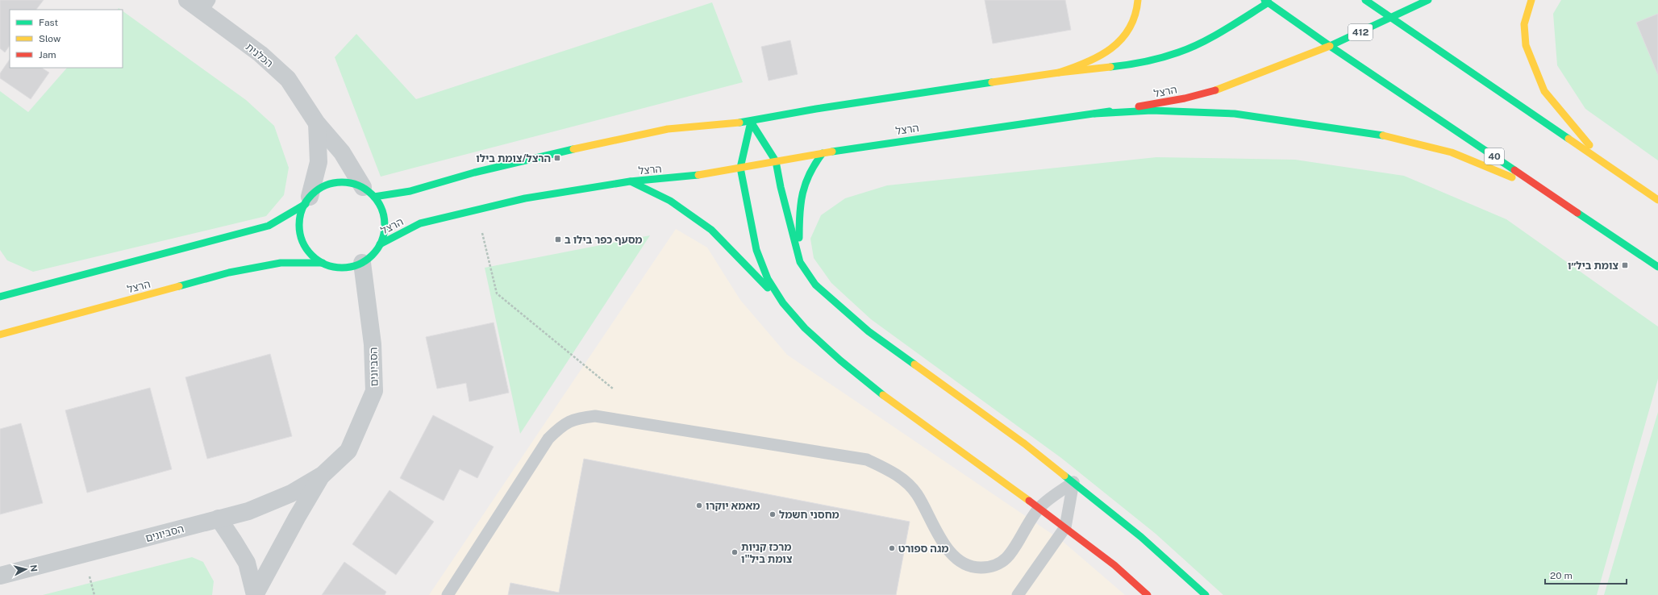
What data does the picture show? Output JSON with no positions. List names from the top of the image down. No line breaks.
{"streets":{"main road":["412","הרצל","40"],"street":["הכלנית","הסביונים"]},"crossings":[["הכלנית","הרצל"],["הכלנית","הסביונים"],["הרצל","40"],["הרצל","הסביונים"]],"places":{"transit":["הרצל/צומת בילו","מסעף כפר בילו ב","צומת ביל״ו"],"other":["מאמא יוקרו","מחסני חשמל","מגה ספורט","מרכז קניות צומת ביל\"ו"]},"legend":["Fast","Slow","Jam"],"scale_bar":"20 m","north":"right"}
